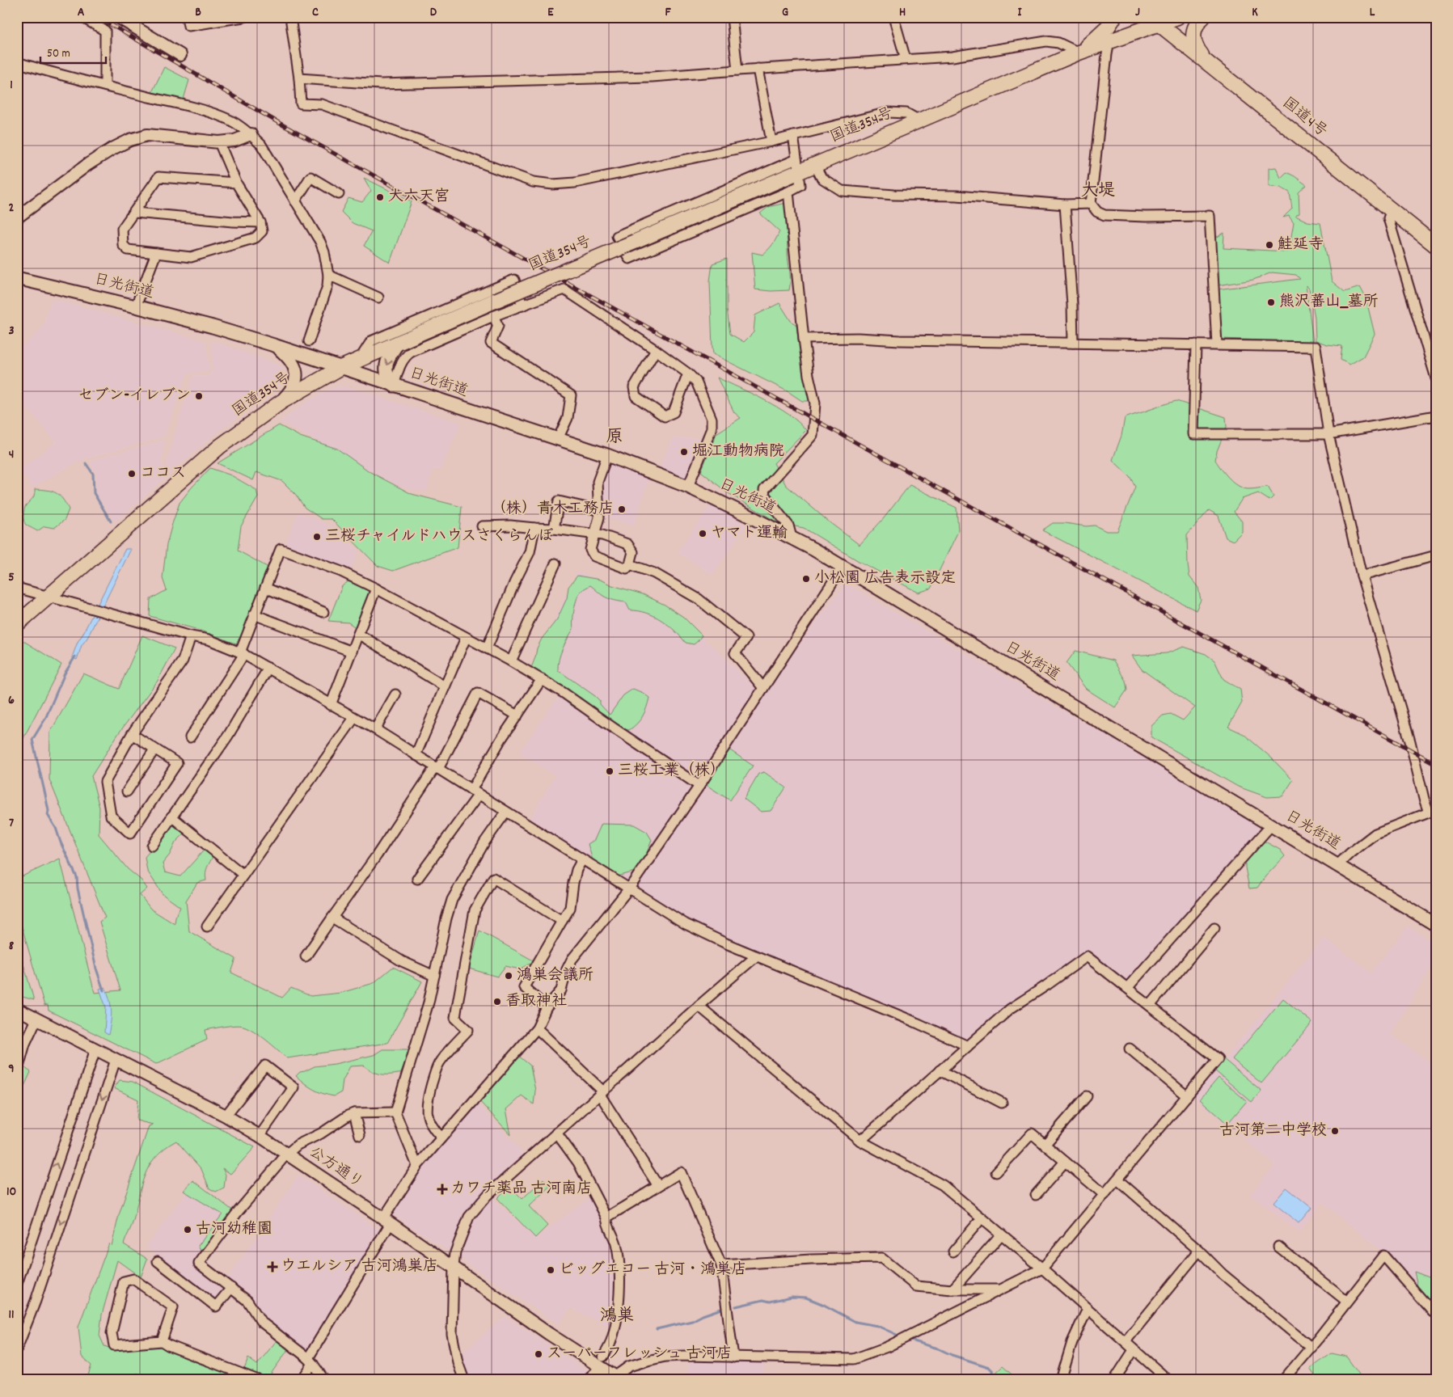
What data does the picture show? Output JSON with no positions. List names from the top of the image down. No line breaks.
{"streets":{"highway":["国道4号","国道354号"],"main road":["日光街道"],"street":["公方通り"]},"crossings":[["国道4号","国道354号"],["国道354号","日光街道"]],"districts":["大堤","原","鴻巣"],"places":{"other":["大六天宮","鮭延寺","熊沢蕃山_墓所","セブン-イレブン","堀江動物病院","ココス","（株）青木工務店","ヤマト運輸","三桜チャイルドハウスさくらんぼ","小松園 広告表示設定","三桜工業（株）","鴻巣会議所","香取神社","古河第二中学校","古河幼稚園","ビッグエコー 古河・鴻巣店","スーパーフレッシュ 古河店"],"health":["カワチ薬品 古河南店","ウエルシア 古河鴻巣店"]},"scale_bar":"50 m","grid":{"columns":["A","B","C","D","E","F","G","H","I","J","K","L"],"rows":["1","2","3","4","5","6","7","8","9","10","11"]}}
